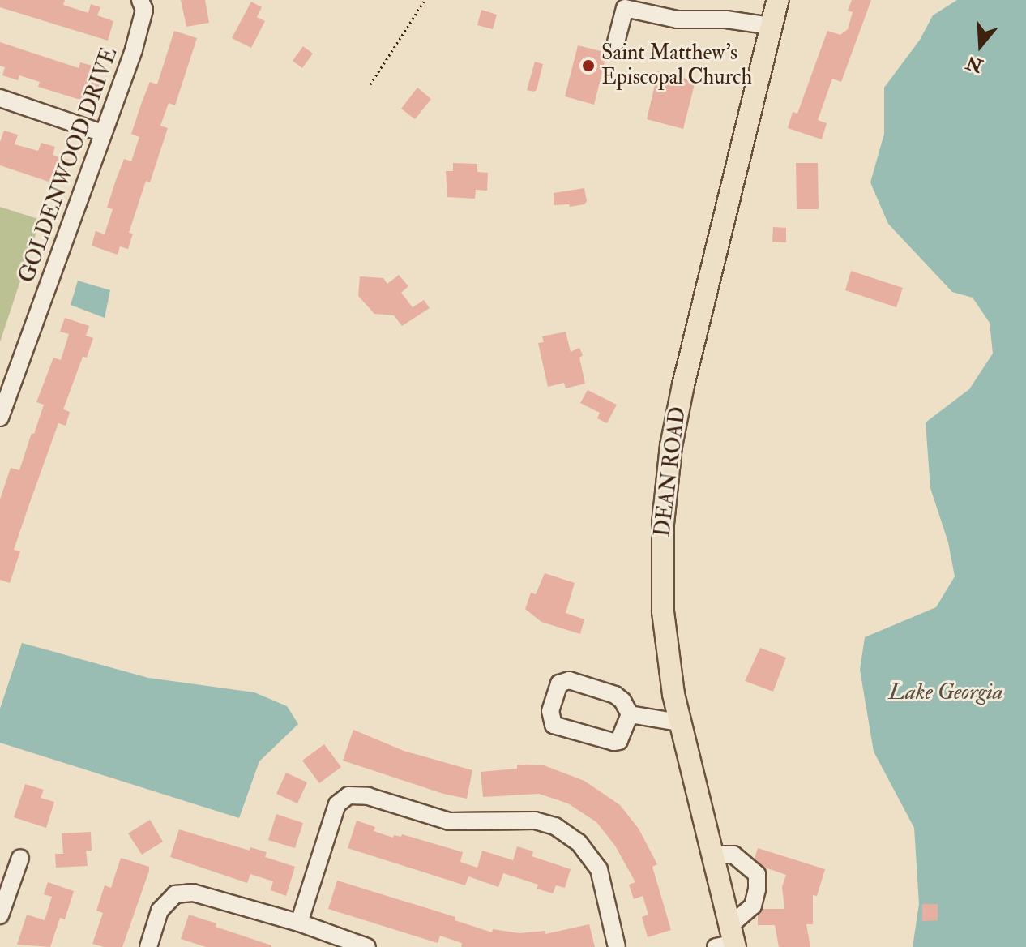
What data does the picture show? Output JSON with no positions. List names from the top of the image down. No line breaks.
{"streets":{"main road":["DEAN ROAD"],"street":["GOLDENWOOD DRIVE"]},"water":["Lake Georgia"],"places":["Saint Matthew's Episcopal Church"],"north":"bottom"}
